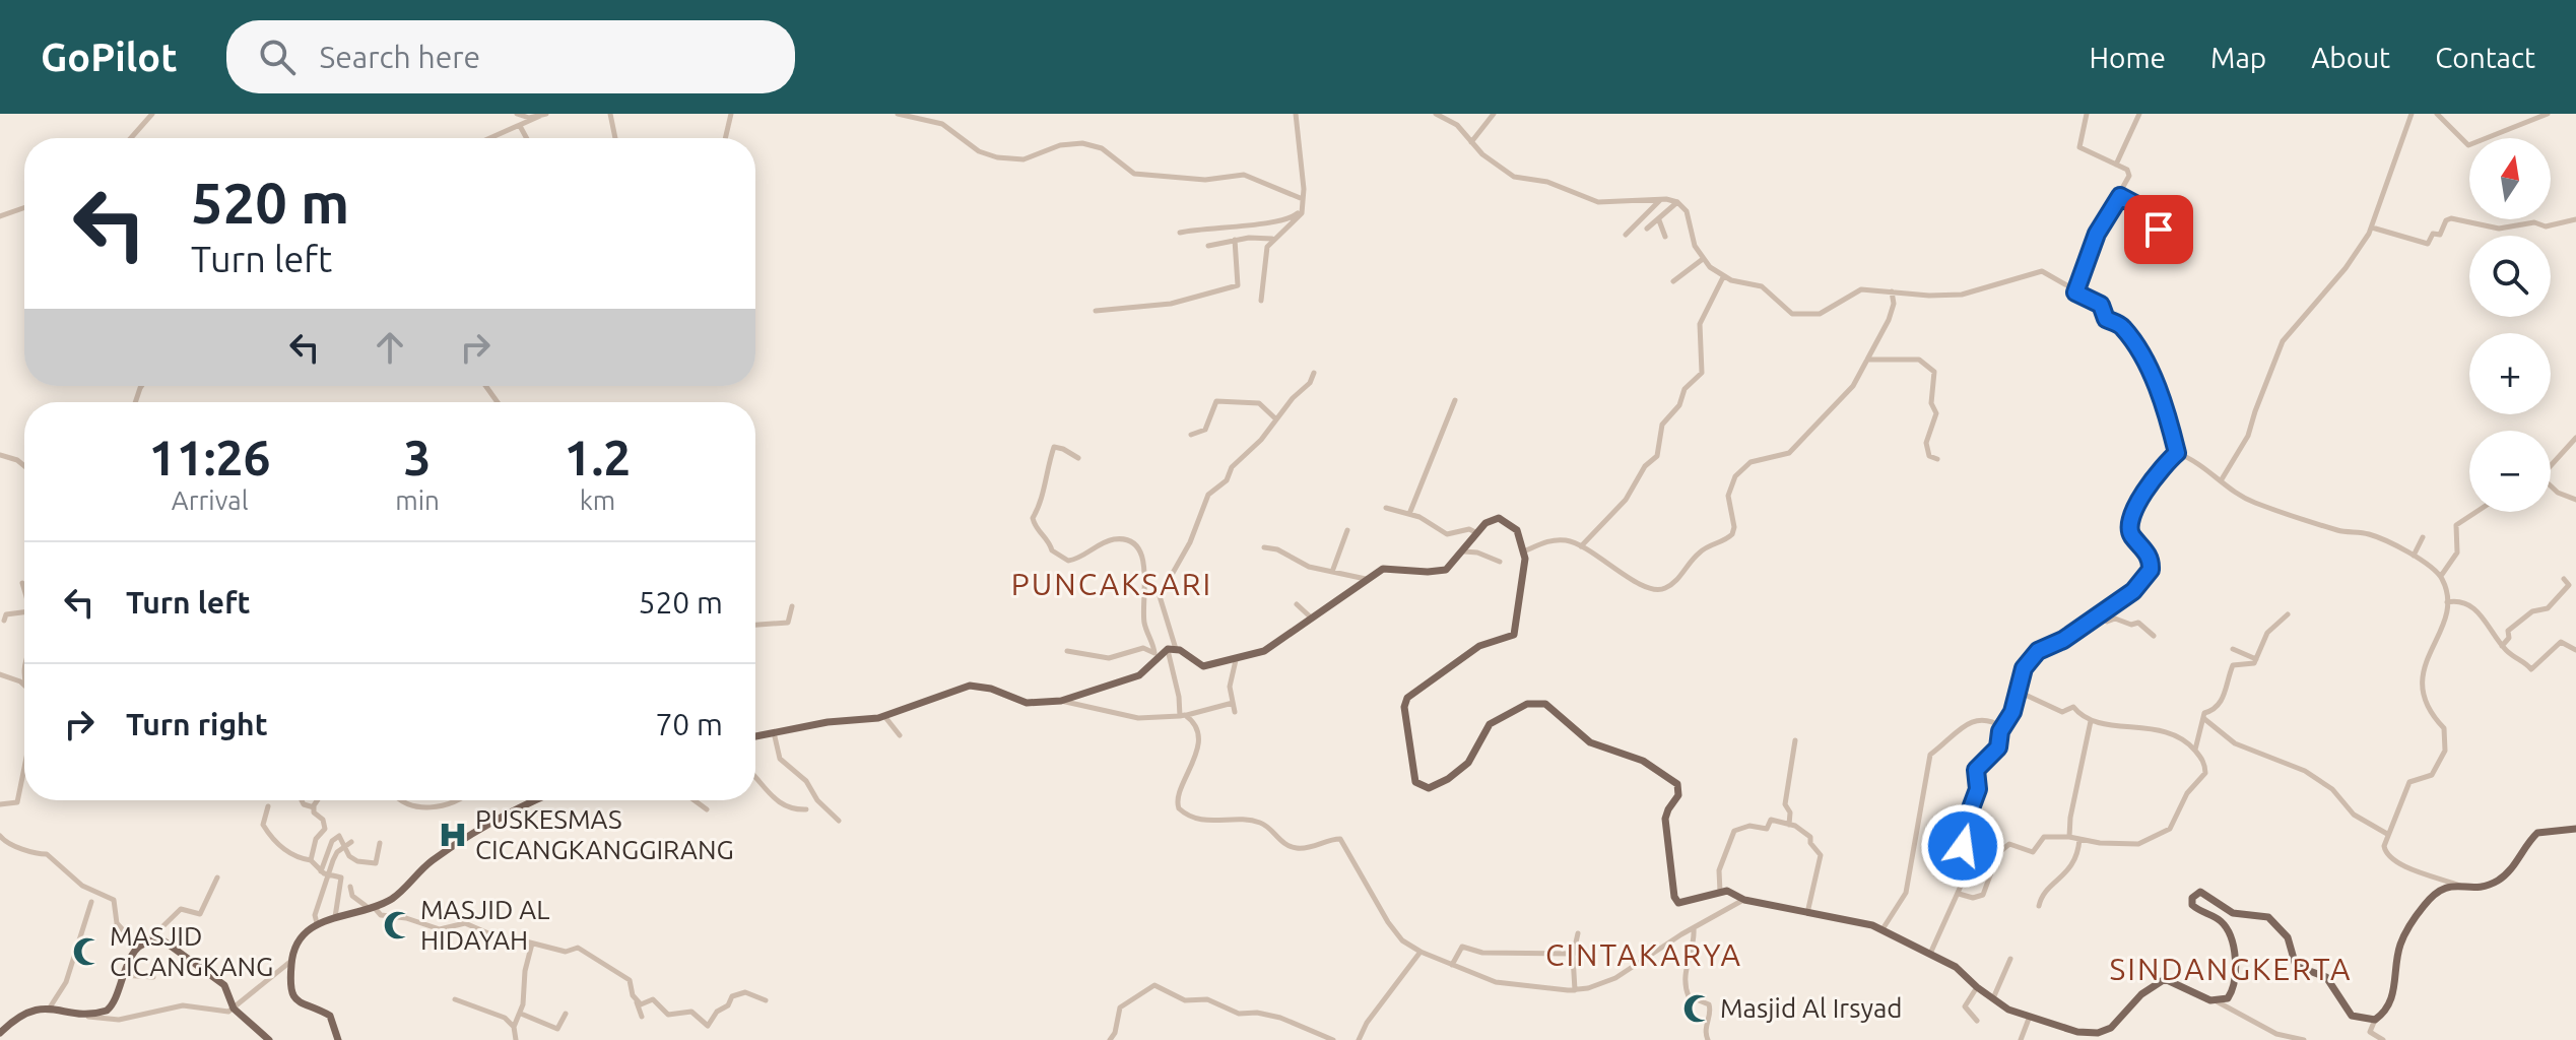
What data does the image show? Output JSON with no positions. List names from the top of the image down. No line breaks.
{"districts":["PUNCAKSARI","CINTAKARYA","SINDANGKERTA"],"places":{"hospital":["PUSKESMAS CICANGKANGGIRANG"],"mosque":["MASJID AL HIDAYAH","MASJID CICANGKANG","Masjid Al Irsyad"]},"north":"top","page":{"header":"GoPilot","search":"Search here","nav":["Home","Map","About","Contact"],"map_buttons":["+","−"],"turn":["520 m","Turn left"],"eta":["11:26","Arrival","3","min","1.2","km"],"list":[{"name":"Turn left","value":"520 m"},{"name":"Turn right","value":"70 m"}]}}
